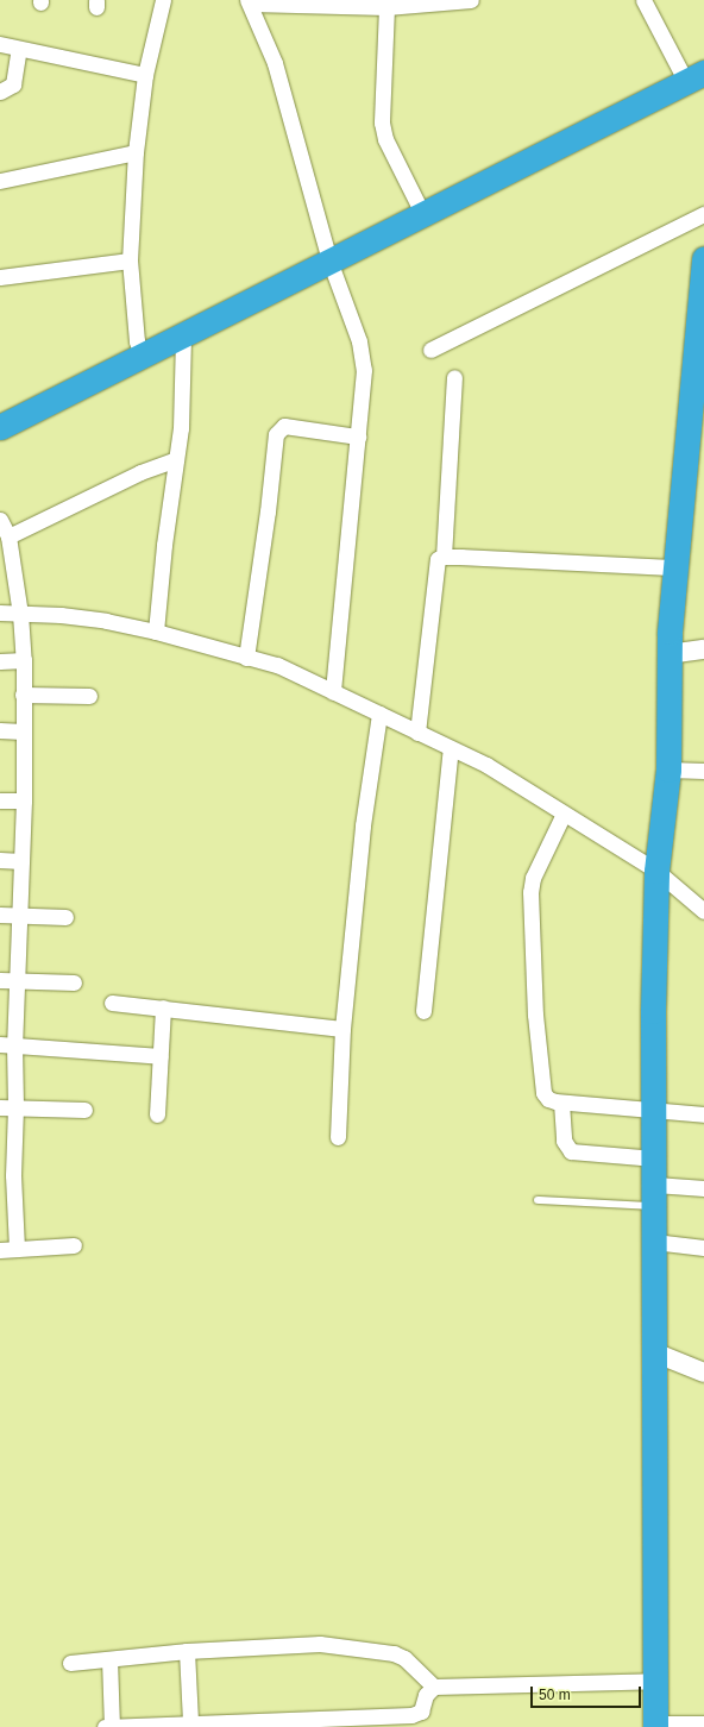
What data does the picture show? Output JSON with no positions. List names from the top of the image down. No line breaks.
{"scale_bar":"50 m"}
